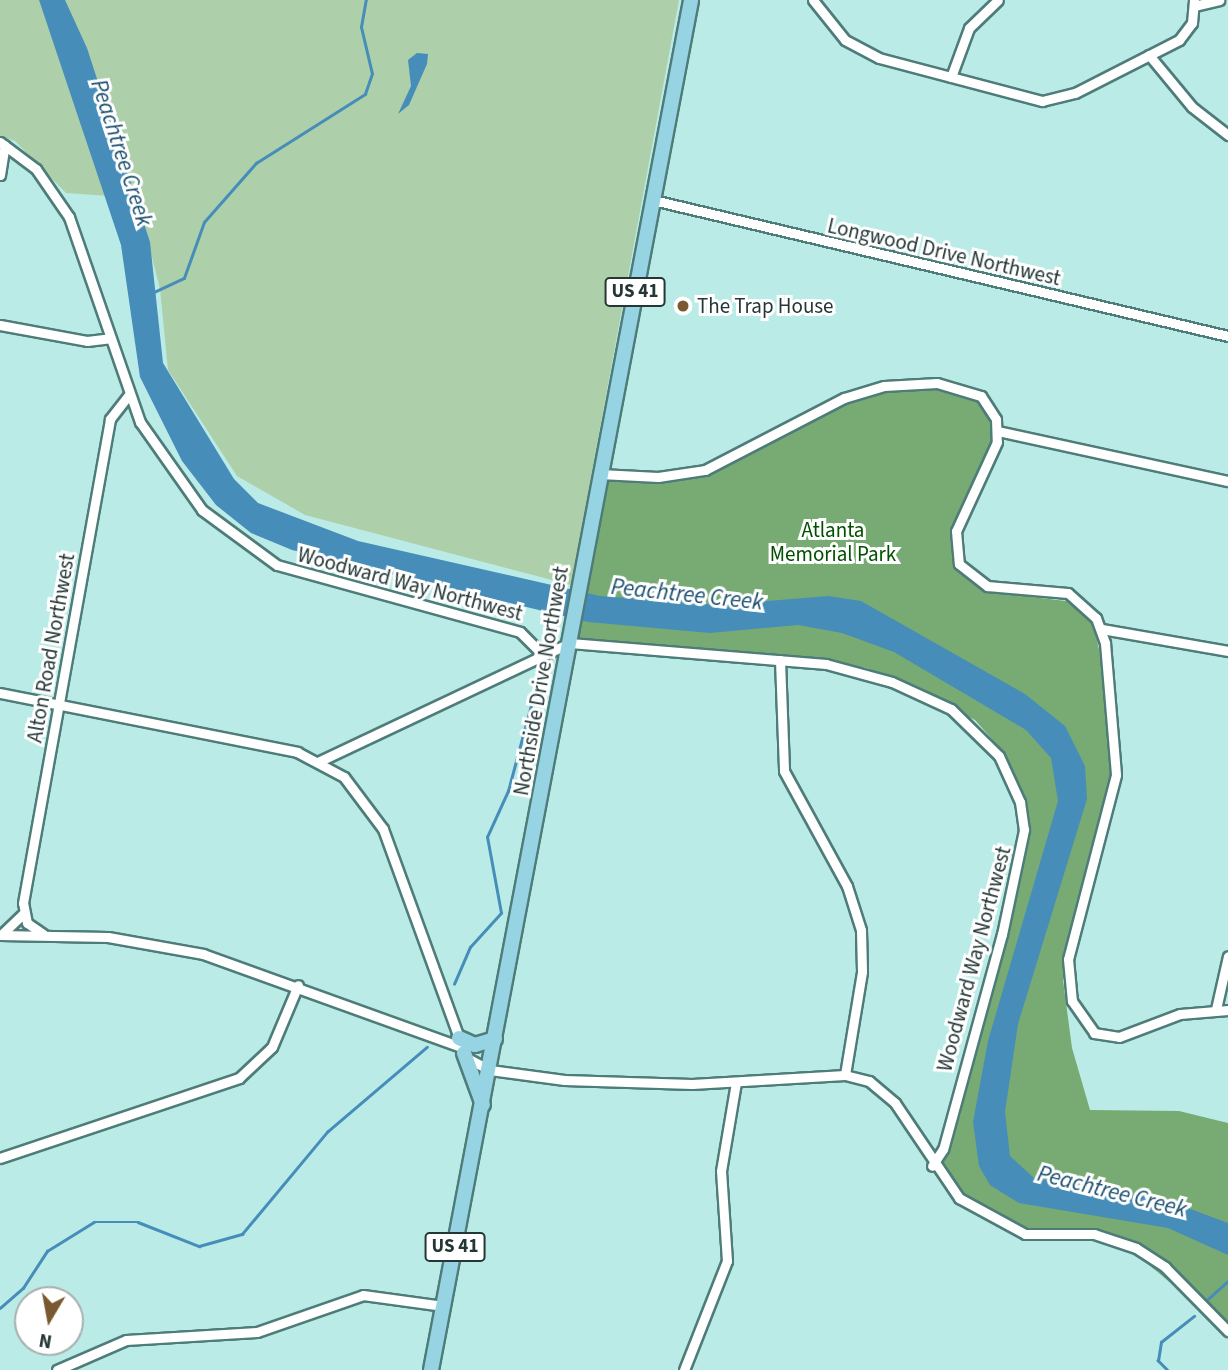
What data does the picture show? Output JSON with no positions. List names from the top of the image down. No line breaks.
{"streets":{"main road":["US 41","Northside Drive Northwest"],"street":["Longwood Drive Northwest","Woodward Way Northwest","Alton Road Northwest"]},"crossings":[["Longwood Drive Northwest","Northside Drive Northwest"],["Woodward Way Northwest","Alton Road Northwest"],["Woodward Way Northwest","Northside Drive Northwest"]],"water":["Peachtree Creek"],"parks":["Atlanta Memorial Park"],"places":["The Trap House"],"north":"bottom"}
